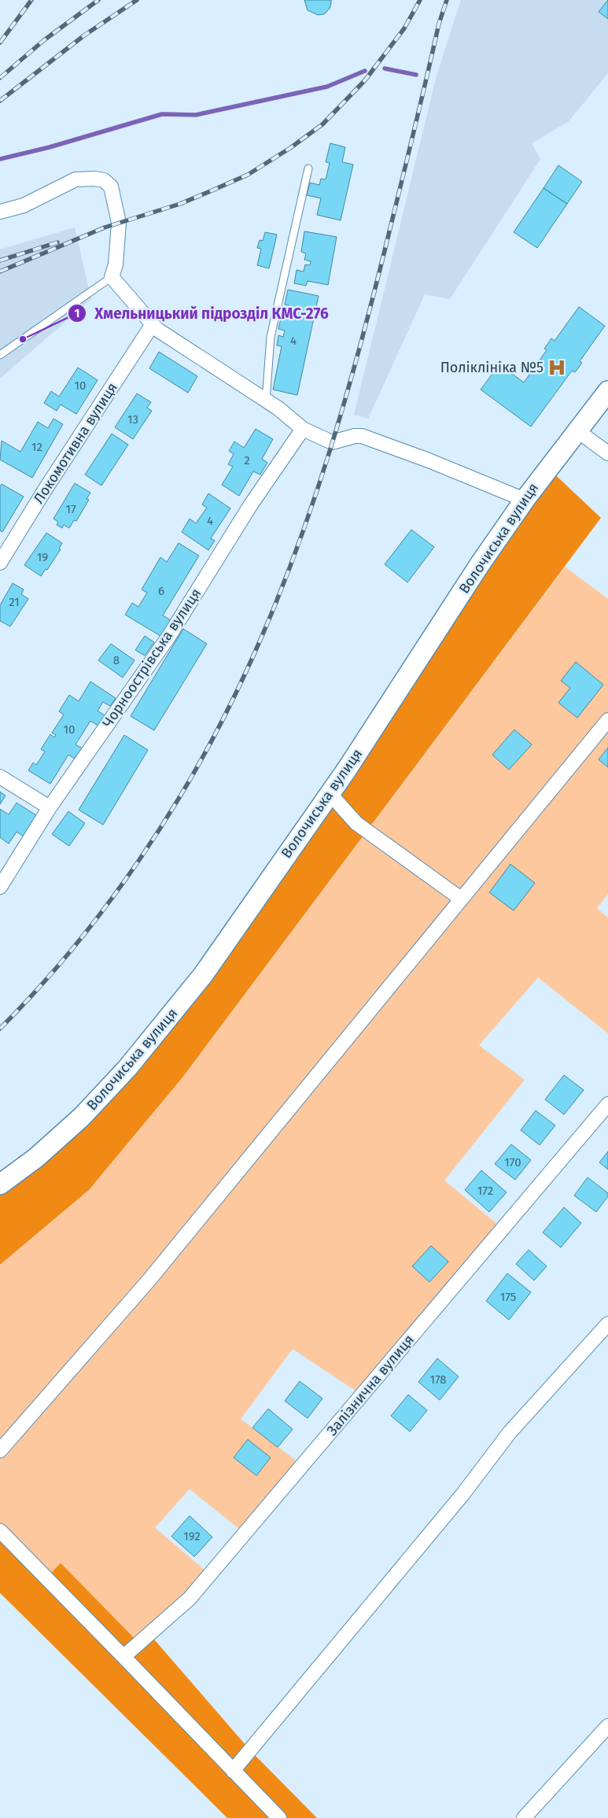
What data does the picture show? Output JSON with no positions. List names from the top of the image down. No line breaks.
{"streets":{"main road":["Волочиська вулиця"],"street":["Локомотивна вулиця","Чорноострівська вулиця","Залізнична вулиця"]},"places":{"other":["Хмельницький підрозділ КМС-276"],"hospital":["Поліклініка №5"]},"house_numbers":["4","10","13","12","2","17","4","19","6","21","8","10","170","172","175","178","192"]}
